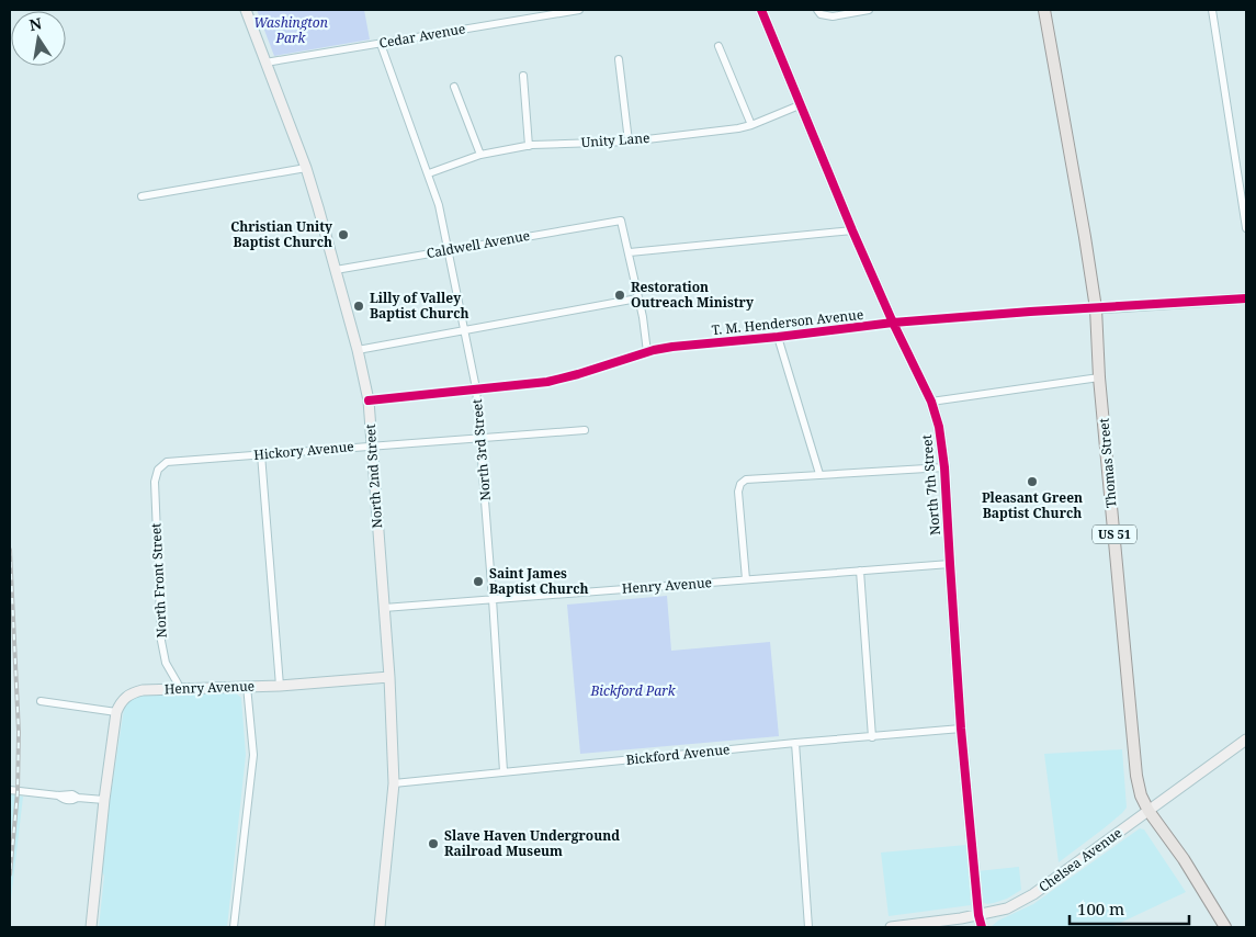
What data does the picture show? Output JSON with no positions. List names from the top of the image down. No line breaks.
{"streets":{"main road":["Thomas Street","US 51"],"street":["Cedar Avenue","Unity Lane","Caldwell Avenue","T. M. Henderson Avenue","North 3rd Street","Hickory Avenue","North 2nd Street","North 7th Street","North Front Street","Henry Avenue","Bickford Avenue","Chelsea Avenue"]},"crossings":[["Cedar Avenue","North 3rd Street"],["Cedar Avenue","North 2nd Street"],["Unity Lane","North 3rd Street"],["Unity Lane","North 7th Street"],["Caldwell Avenue","North 3rd Street"],["Caldwell Avenue","North 2nd Street"],["T. M. Henderson Avenue","North 3rd Street"],["T. M. Henderson Avenue","Thomas Street"],["T. M. Henderson Avenue","North 2nd Street"],["T. M. Henderson Avenue","North 7th Street"],["North 3rd Street","Hickory Avenue"],["North 3rd Street","Henry Avenue"],["North 3rd Street","Bickford Avenue"],["Hickory Avenue","North 2nd Street"],["Hickory Avenue","North Front Street"],["Thomas Street","Chelsea Avenue"],["North 2nd Street","Henry Avenue"],["North 2nd Street","Bickford Avenue"],["North 7th Street","Henry Avenue"],["North 7th Street","Bickford Avenue"],["North 7th Street","Chelsea Avenue"],["North Front Street","Henry Avenue"]],"parks":["Washington Park","Bickford Park"],"places":["Christian Unity Baptist Church","Restoration Outreach Ministry","Lilly of Valley Baptist Church","Pleasant Green Baptist Church","Saint James Baptist Church","Slave Haven Underground Railroad Museum"],"scale_bar":"100 m","north":"top"}
